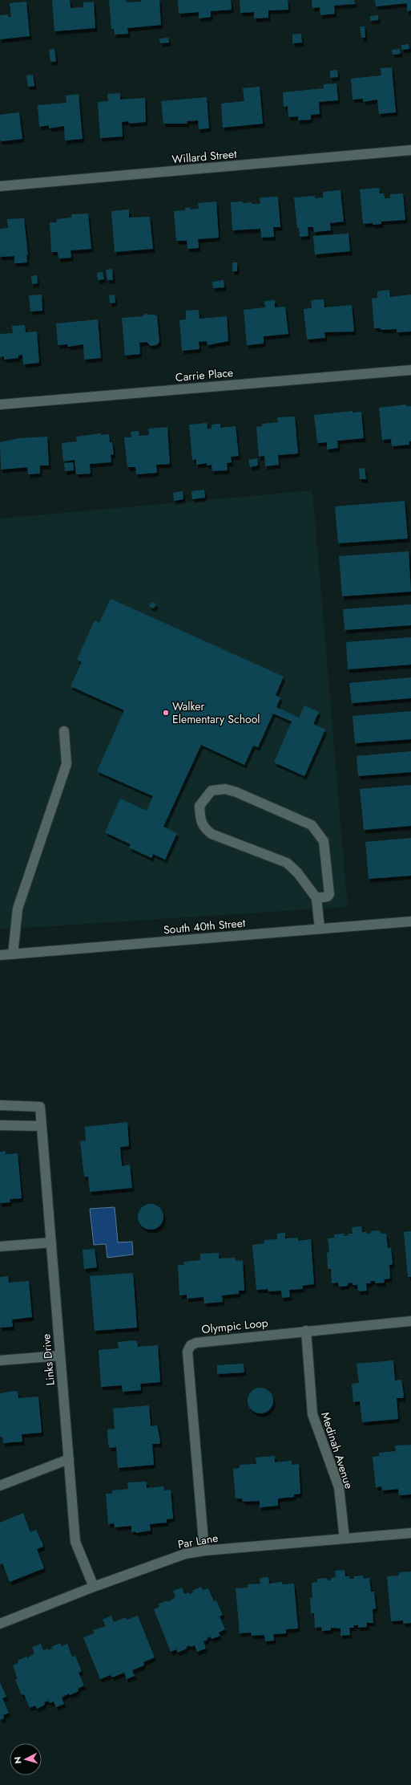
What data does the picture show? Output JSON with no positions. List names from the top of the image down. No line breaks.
{"streets":{"street":["Willard Street","Carrie Place","South 40th Street","Olympic Loop","Links Drive","Medinah Avenue","Par Lane"]},"crossings":[["Olympic Loop","Medinah Avenue"],["Olympic Loop","Par Lane"],["Links Drive","Par Lane"],["Medinah Avenue","Par Lane"]],"places":["Walker Elementary School"],"north":"left"}
